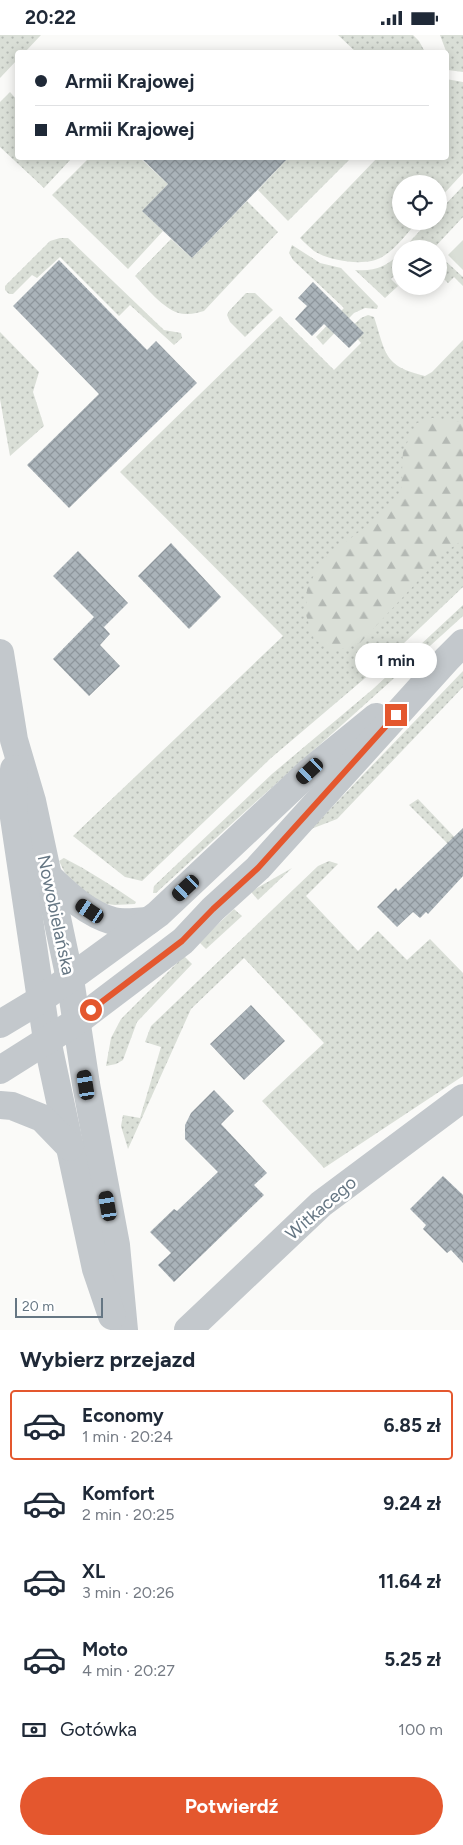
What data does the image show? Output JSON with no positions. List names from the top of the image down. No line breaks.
{"streets":{"street":["Nowobielańska","Witkacego"]},"scale_bar":"20 m","page":{"status":"20:22","banner":["Armii Krajowej","Armii Krajowej"],"bubble":"1 min","scale":"20 m","heading":"Wybierz przejazd","list":[{"name":"Economy","note":"1 min · 20:24","value":"6.85 zł"},{"name":"Komfort","note":"2 min · 20:25","value":"9.24 zł"},{"name":"XL","note":"3 min · 20:26","value":"11.64 zł"},{"name":"Moto","note":"4 min · 20:27","value":"5.25 zł"}],"pay":["Gotówka","100 m"],"buttons":"Potwierdź"}}
